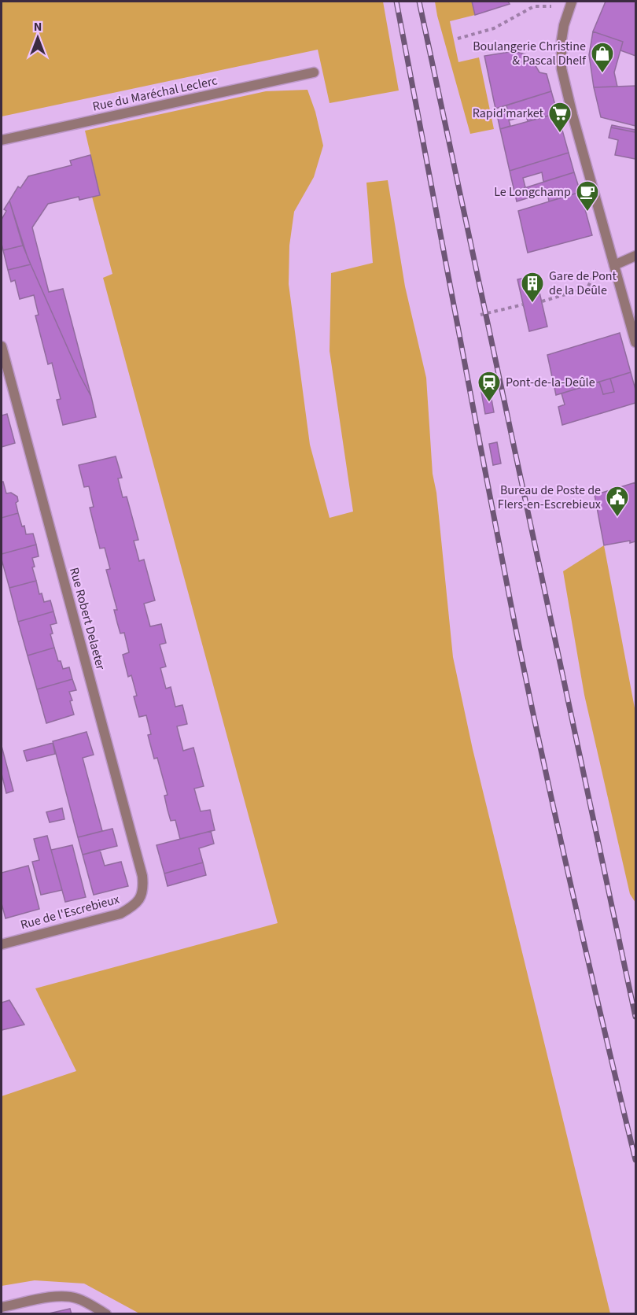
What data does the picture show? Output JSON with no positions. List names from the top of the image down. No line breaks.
{"streets":{"street":["Rue du Maréchal Leclerc","Rue Robert Delaeter","Rue de l'Escrebieux"]},"crossings":[["Rue Robert Delaeter","Rue de l'Escrebieux"]],"places":{"shop":["Boulangerie Christine & Pascal Dhelf"],"supermarket":["Rapid’market"],"cafe":["Le Longchamp"],"building":["Gare de Pont de la Deûle"],"station":["Pont-de-la-Deûle"],"public building":["Bureau de Poste de Flers-en-Escrebieux"]},"north":"top"}
